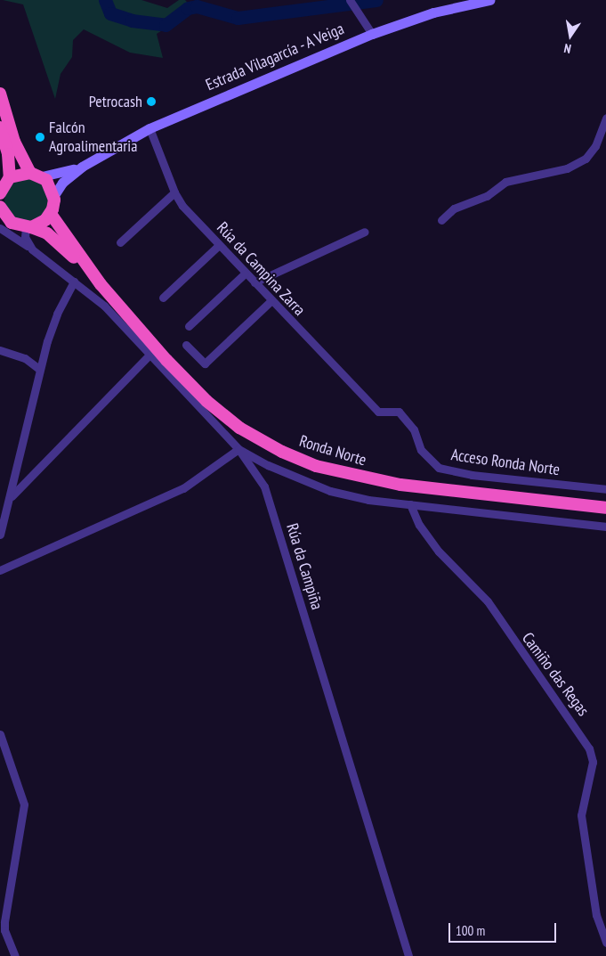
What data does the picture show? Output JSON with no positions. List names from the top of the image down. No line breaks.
{"streets":{"highway":["Estrada Vilagarcía - A Veiga","Ronda Norte"],"street":["Rúa da Campina Zarra","Acceso Ronda Norte","Rúa da Campiña","Camiño das Regas"]},"crossings":[["Estrada Vilagarcía - A Veiga","Rúa da Campina Zarra"],["Estrada Vilagarcía - A Veiga","Ronda Norte"],["Rúa da Campina Zarra","Acceso Ronda Norte"]],"places":["Petrocash","Falcón Agroalimentaria"],"scale_bar":"100 m","north":"bottom"}
